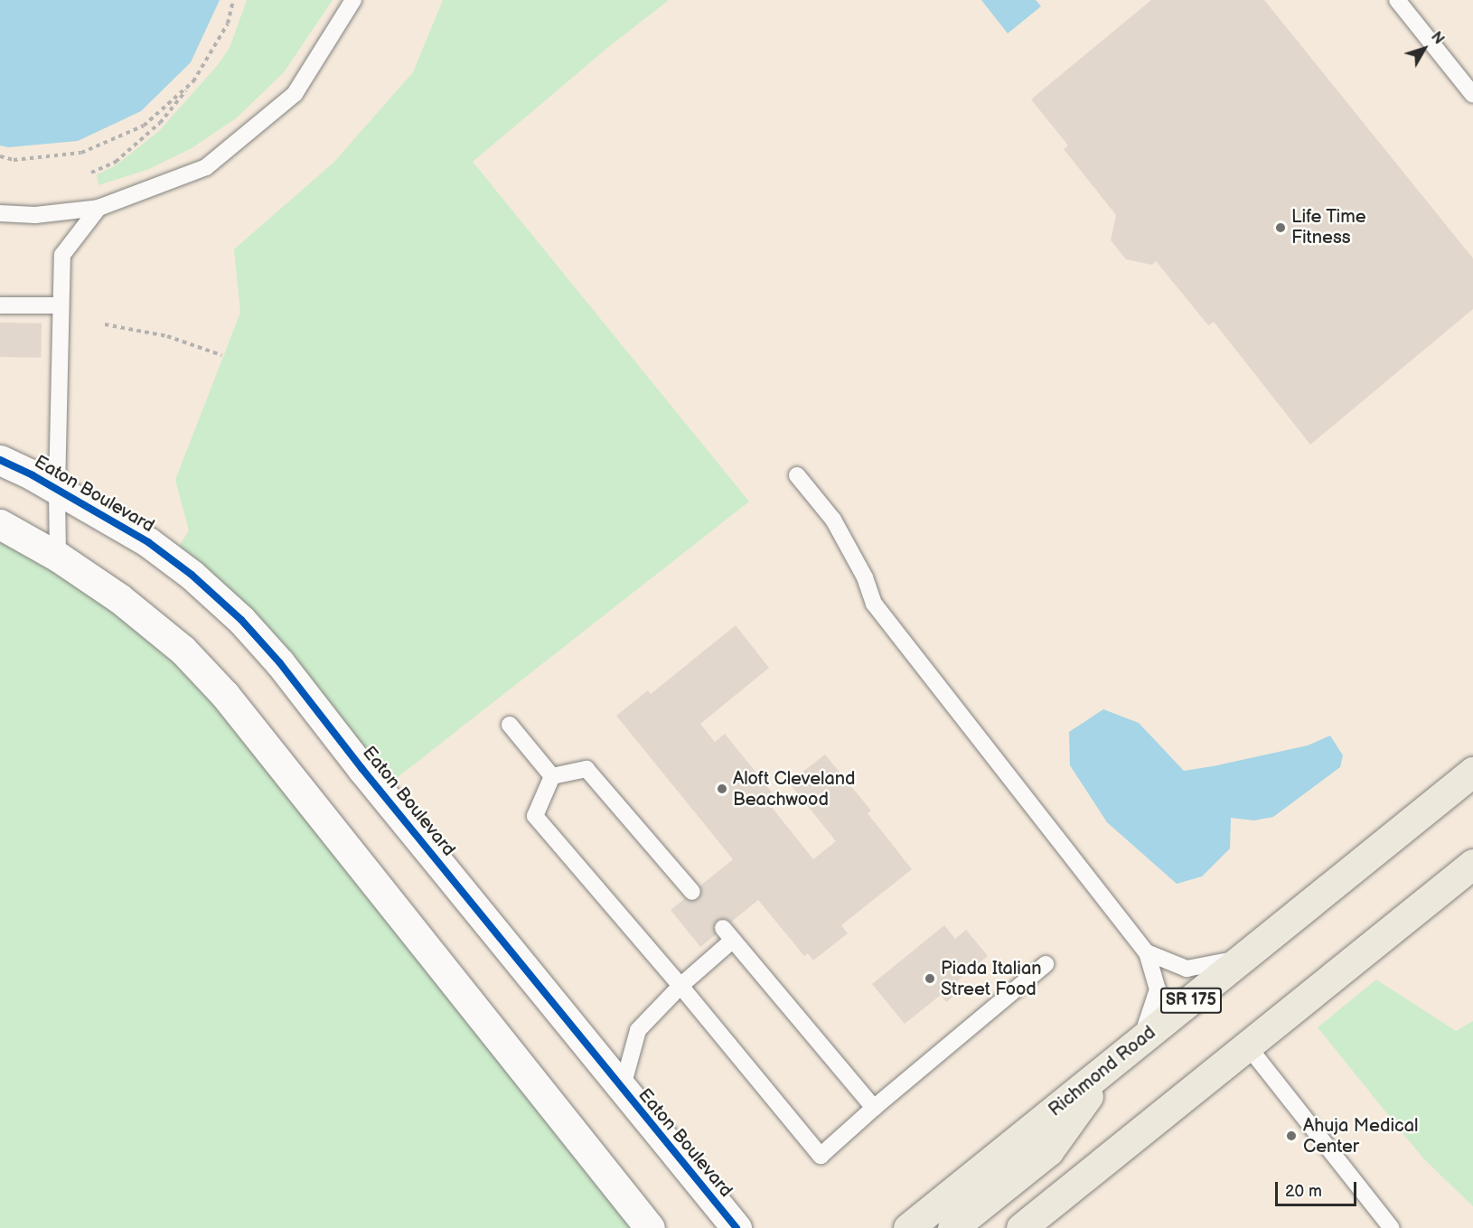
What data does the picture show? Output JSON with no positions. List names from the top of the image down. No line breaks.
{"streets":{"main road":["SR 175","Richmond Road"],"street":["Eaton Boulevard"]},"places":["Life Time Fitness","Aloft Cleveland Beachwood","Piada Italian Street Food","Ahuja Medical Center"],"scale_bar":"20 m","north":"top right"}
